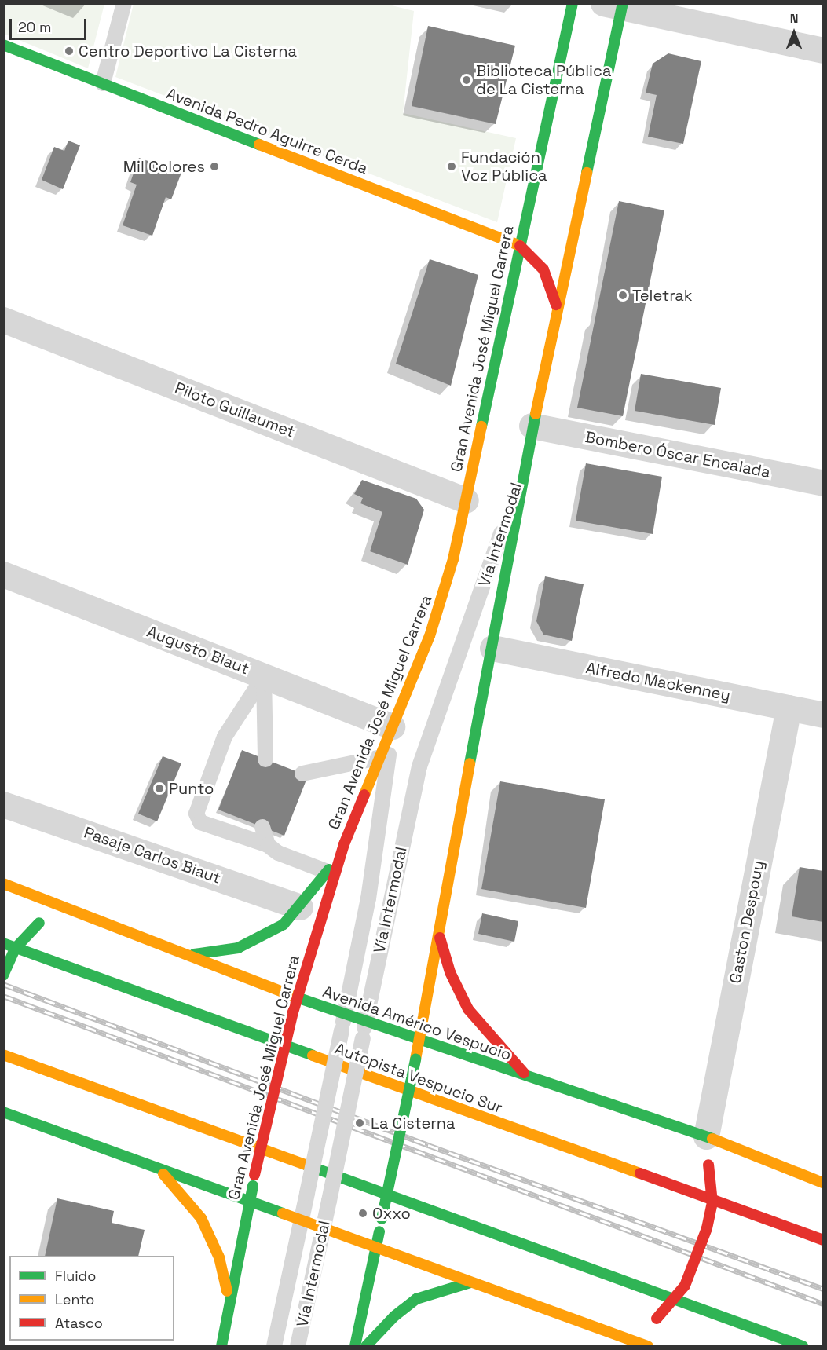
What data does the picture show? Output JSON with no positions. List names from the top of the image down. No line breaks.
{"streets":{"main road":["Avenida Pedro Aguirre Cerda","Gran Avenida José Miguel Carrera","Avenida Américo Vespucio","Autopista Vespucio Sur"],"street":["Piloto Guillaumet","Bombero Óscar Encalada","Augusto Biaut","Alfredo Mackenney","Pasaje Carlos Biaut","Gaston Despouy"],"lane":["Vía Intermodal"]},"crossings":[["Avenida Pedro Aguirre Cerda","Gran Avenida José Miguel Carrera"],["Gran Avenida José Miguel Carrera","Piloto Guillaumet"],["Gran Avenida José Miguel Carrera","Vía Intermodal"],["Gran Avenida José Miguel Carrera","Augusto Biaut"],["Gran Avenida José Miguel Carrera","Avenida Américo Vespucio"],["Vía Intermodal","Augusto Biaut"],["Vía Intermodal","Avenida Américo Vespucio"],["Alfredo Mackenney","Gaston Despouy"],["Gaston Despouy","Avenida Américo Vespucio"]],"places":["Centro Deportivo La Cisterna","Biblioteca Pública de La Cisterna","Mil Colores","Fundación Voz Pública","Teletrak","Punto","La Cisterna","Oxxo"],"legend":["Fluido","Lento","Atasco"],"scale_bar":"20 m","north":"top"}
